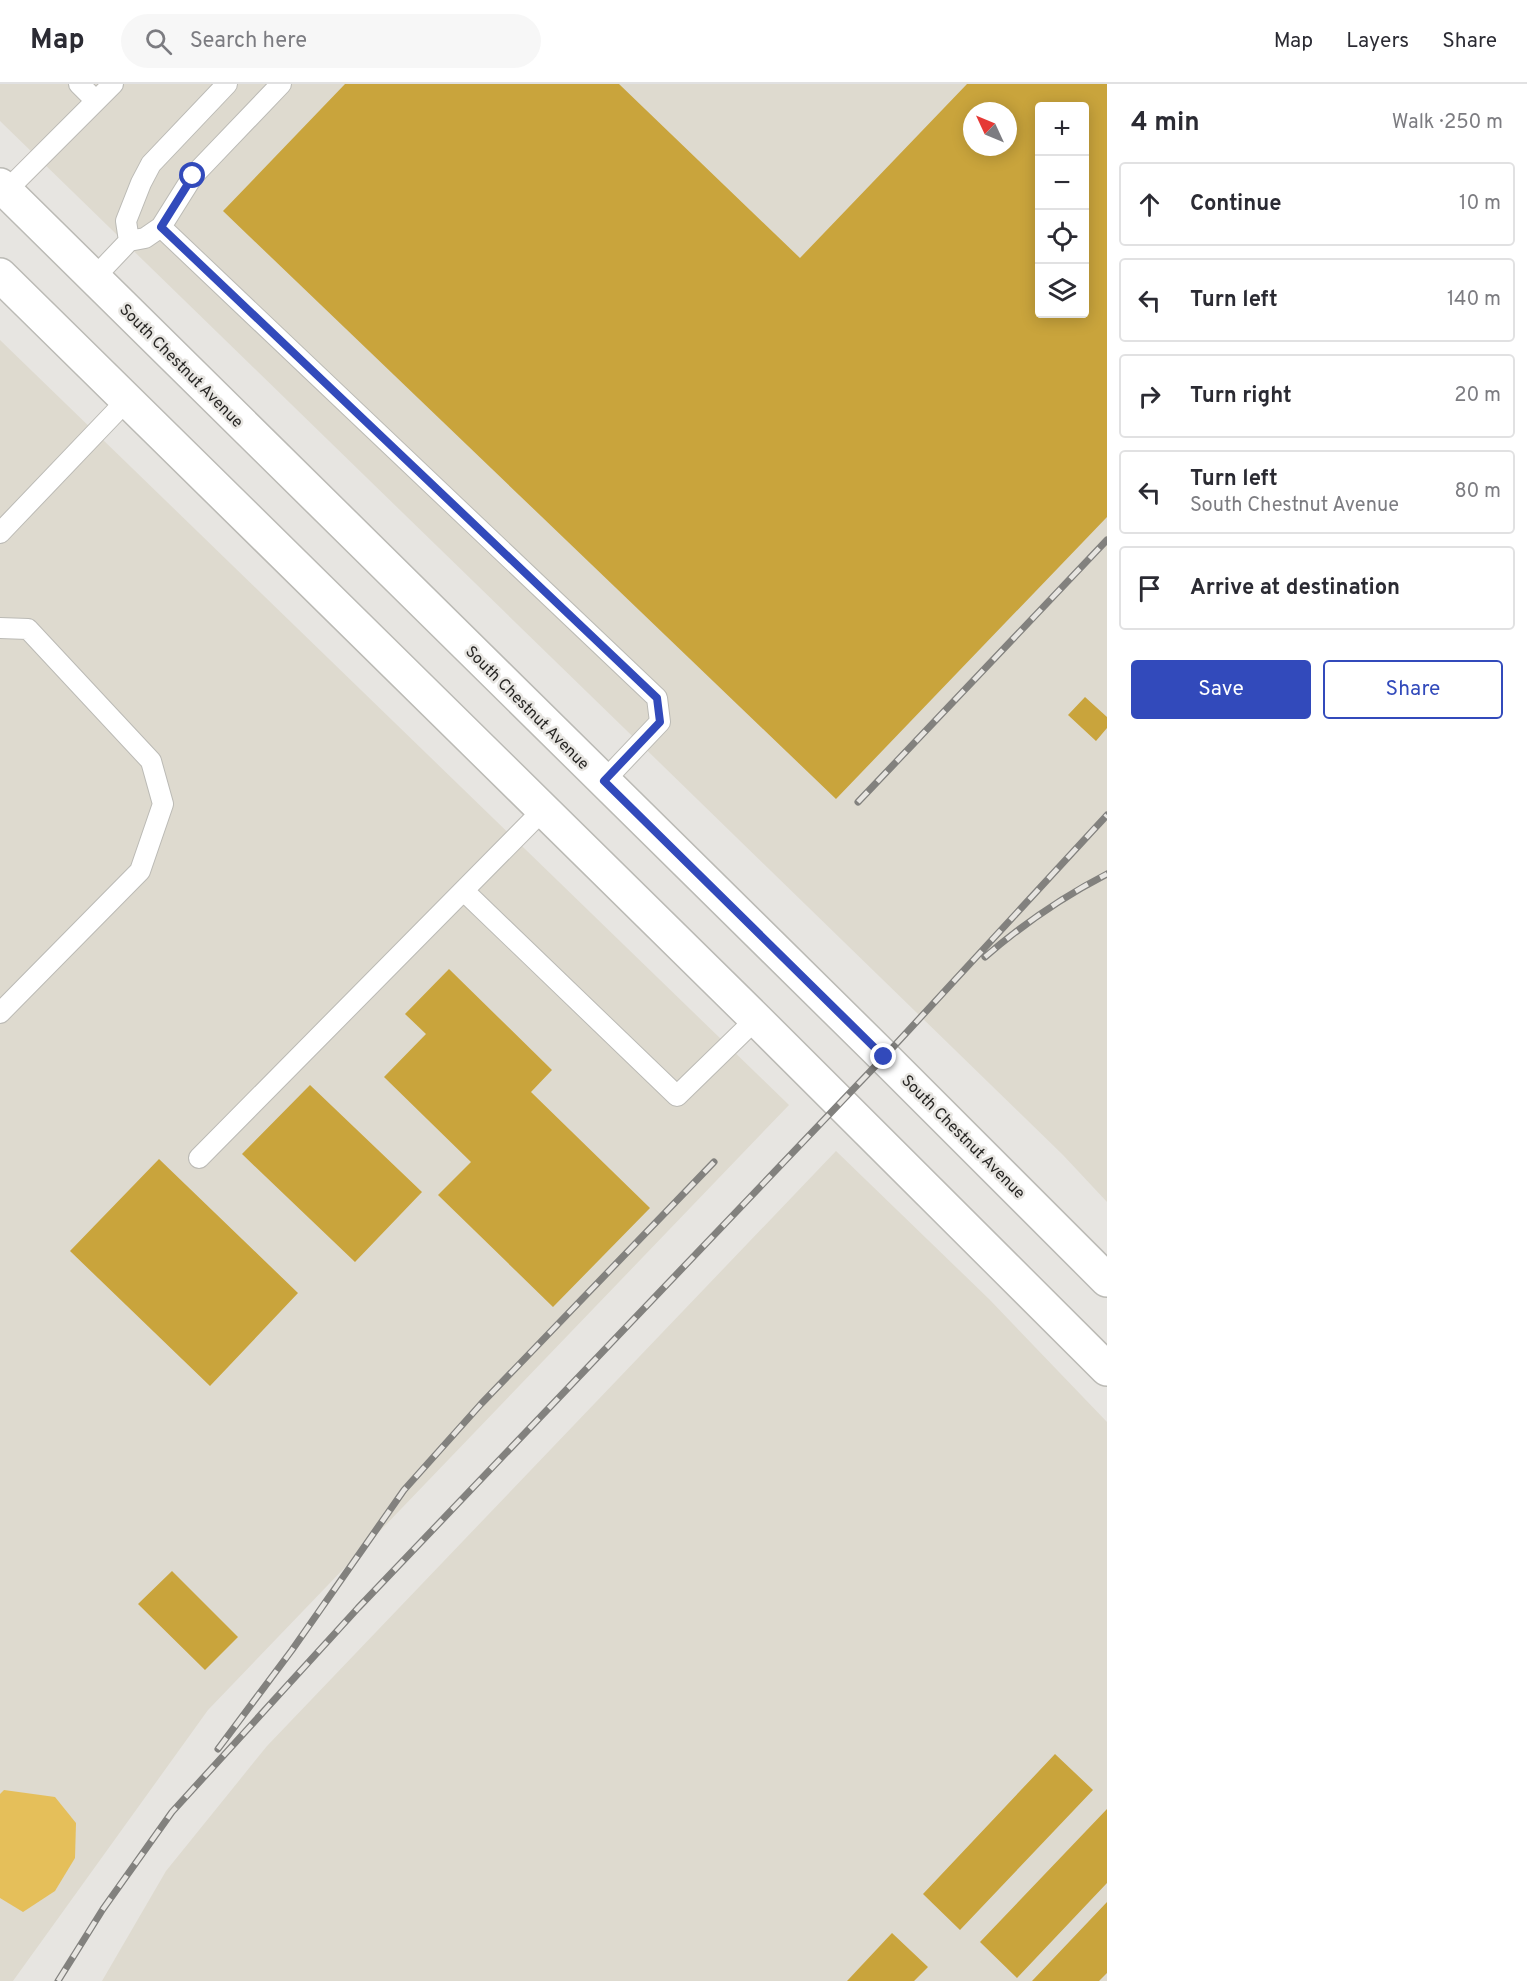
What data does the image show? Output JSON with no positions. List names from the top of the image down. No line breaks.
{"streets":{"main road":["South Chestnut Avenue"]},"north":"top left","page":{"header":"Map","search":"Search here","nav":["Map","Layers","Share"],"heading":["4 min","Walk · 250 m"],"map_buttons":["+","−"],"list":[["Continue","10 m"],["Turn left","140 m"],["Turn right","20 m"],["Turn left","South Chestnut Avenue","80 m"],"Arrive at destination"],"buttons":["Save","Share"]}}
